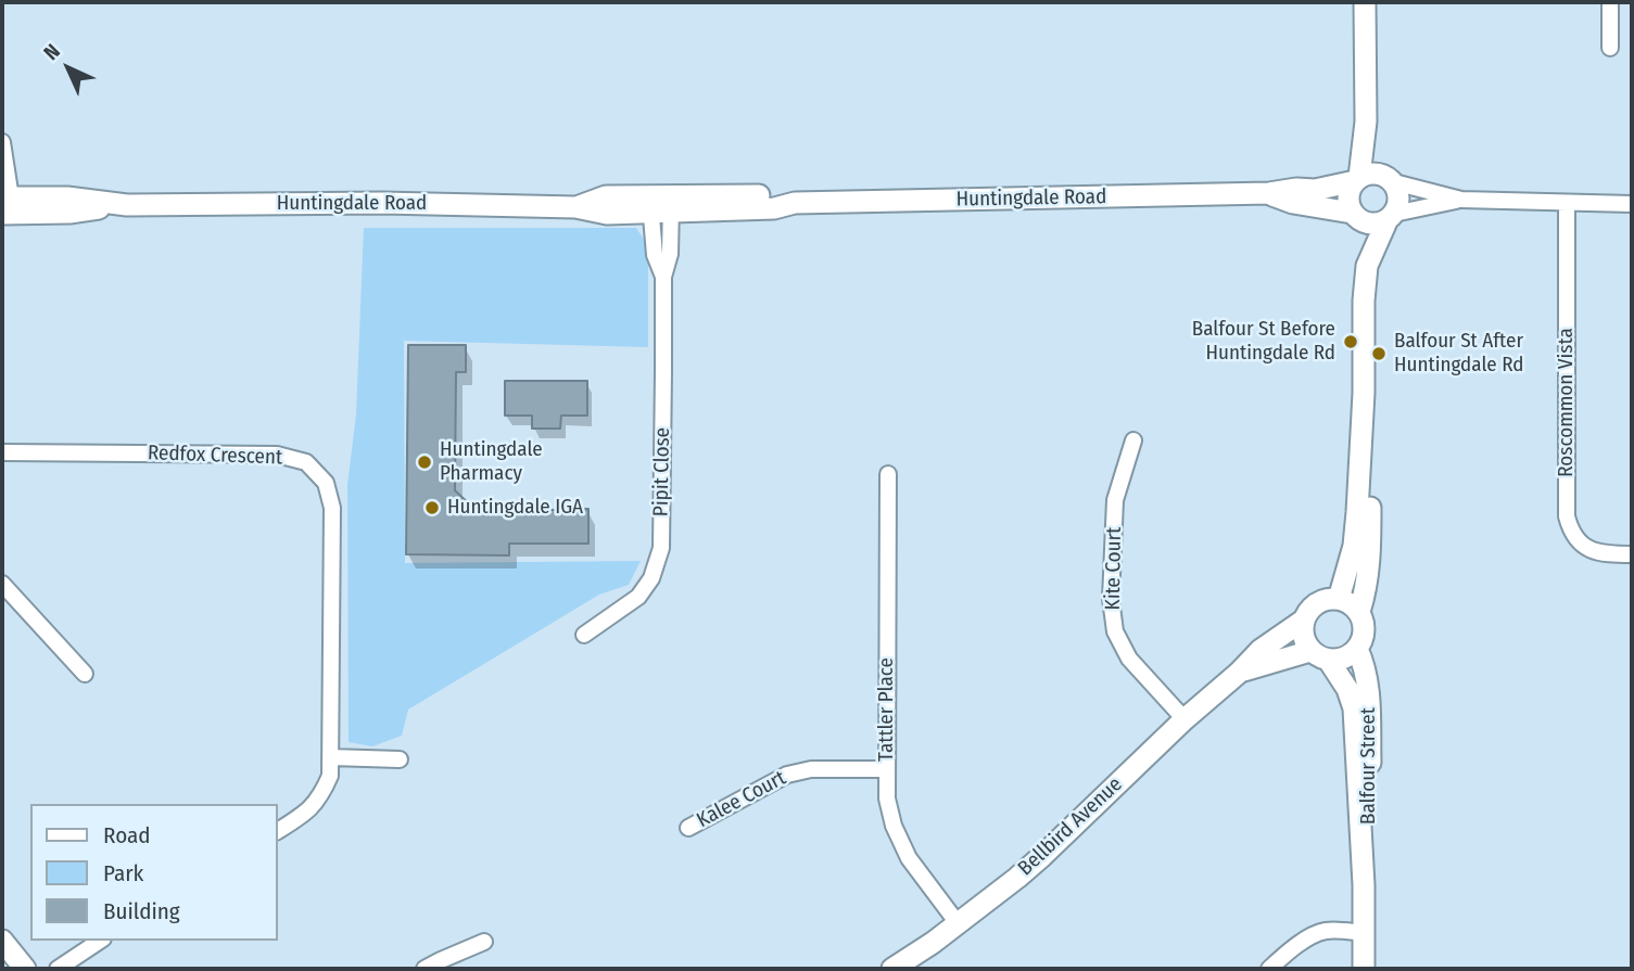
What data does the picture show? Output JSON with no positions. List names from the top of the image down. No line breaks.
{"streets":{"street":["Huntingdale Road","Roscommon Vista","Redfox Crescent","Pipit Close","Kite Court","Tattler Place","Balfour Street","Kalee Court","Bellbird Avenue"]},"crossings":[["Huntingdale Road","Pipit Close"],["Huntingdale Road","Balfour Street"],["Kite Court","Bellbird Avenue"],["Tattler Place","Kalee Court"],["Tattler Place","Bellbird Avenue"],["Balfour Street","Bellbird Avenue"]],"places":["Balfour St Before Huntingdale Rd","Balfour St After Huntingdale Rd","Huntingdale Pharmacy","Huntingdale IGA"],"legend":["Road","Park","Building"],"north":"top left"}
